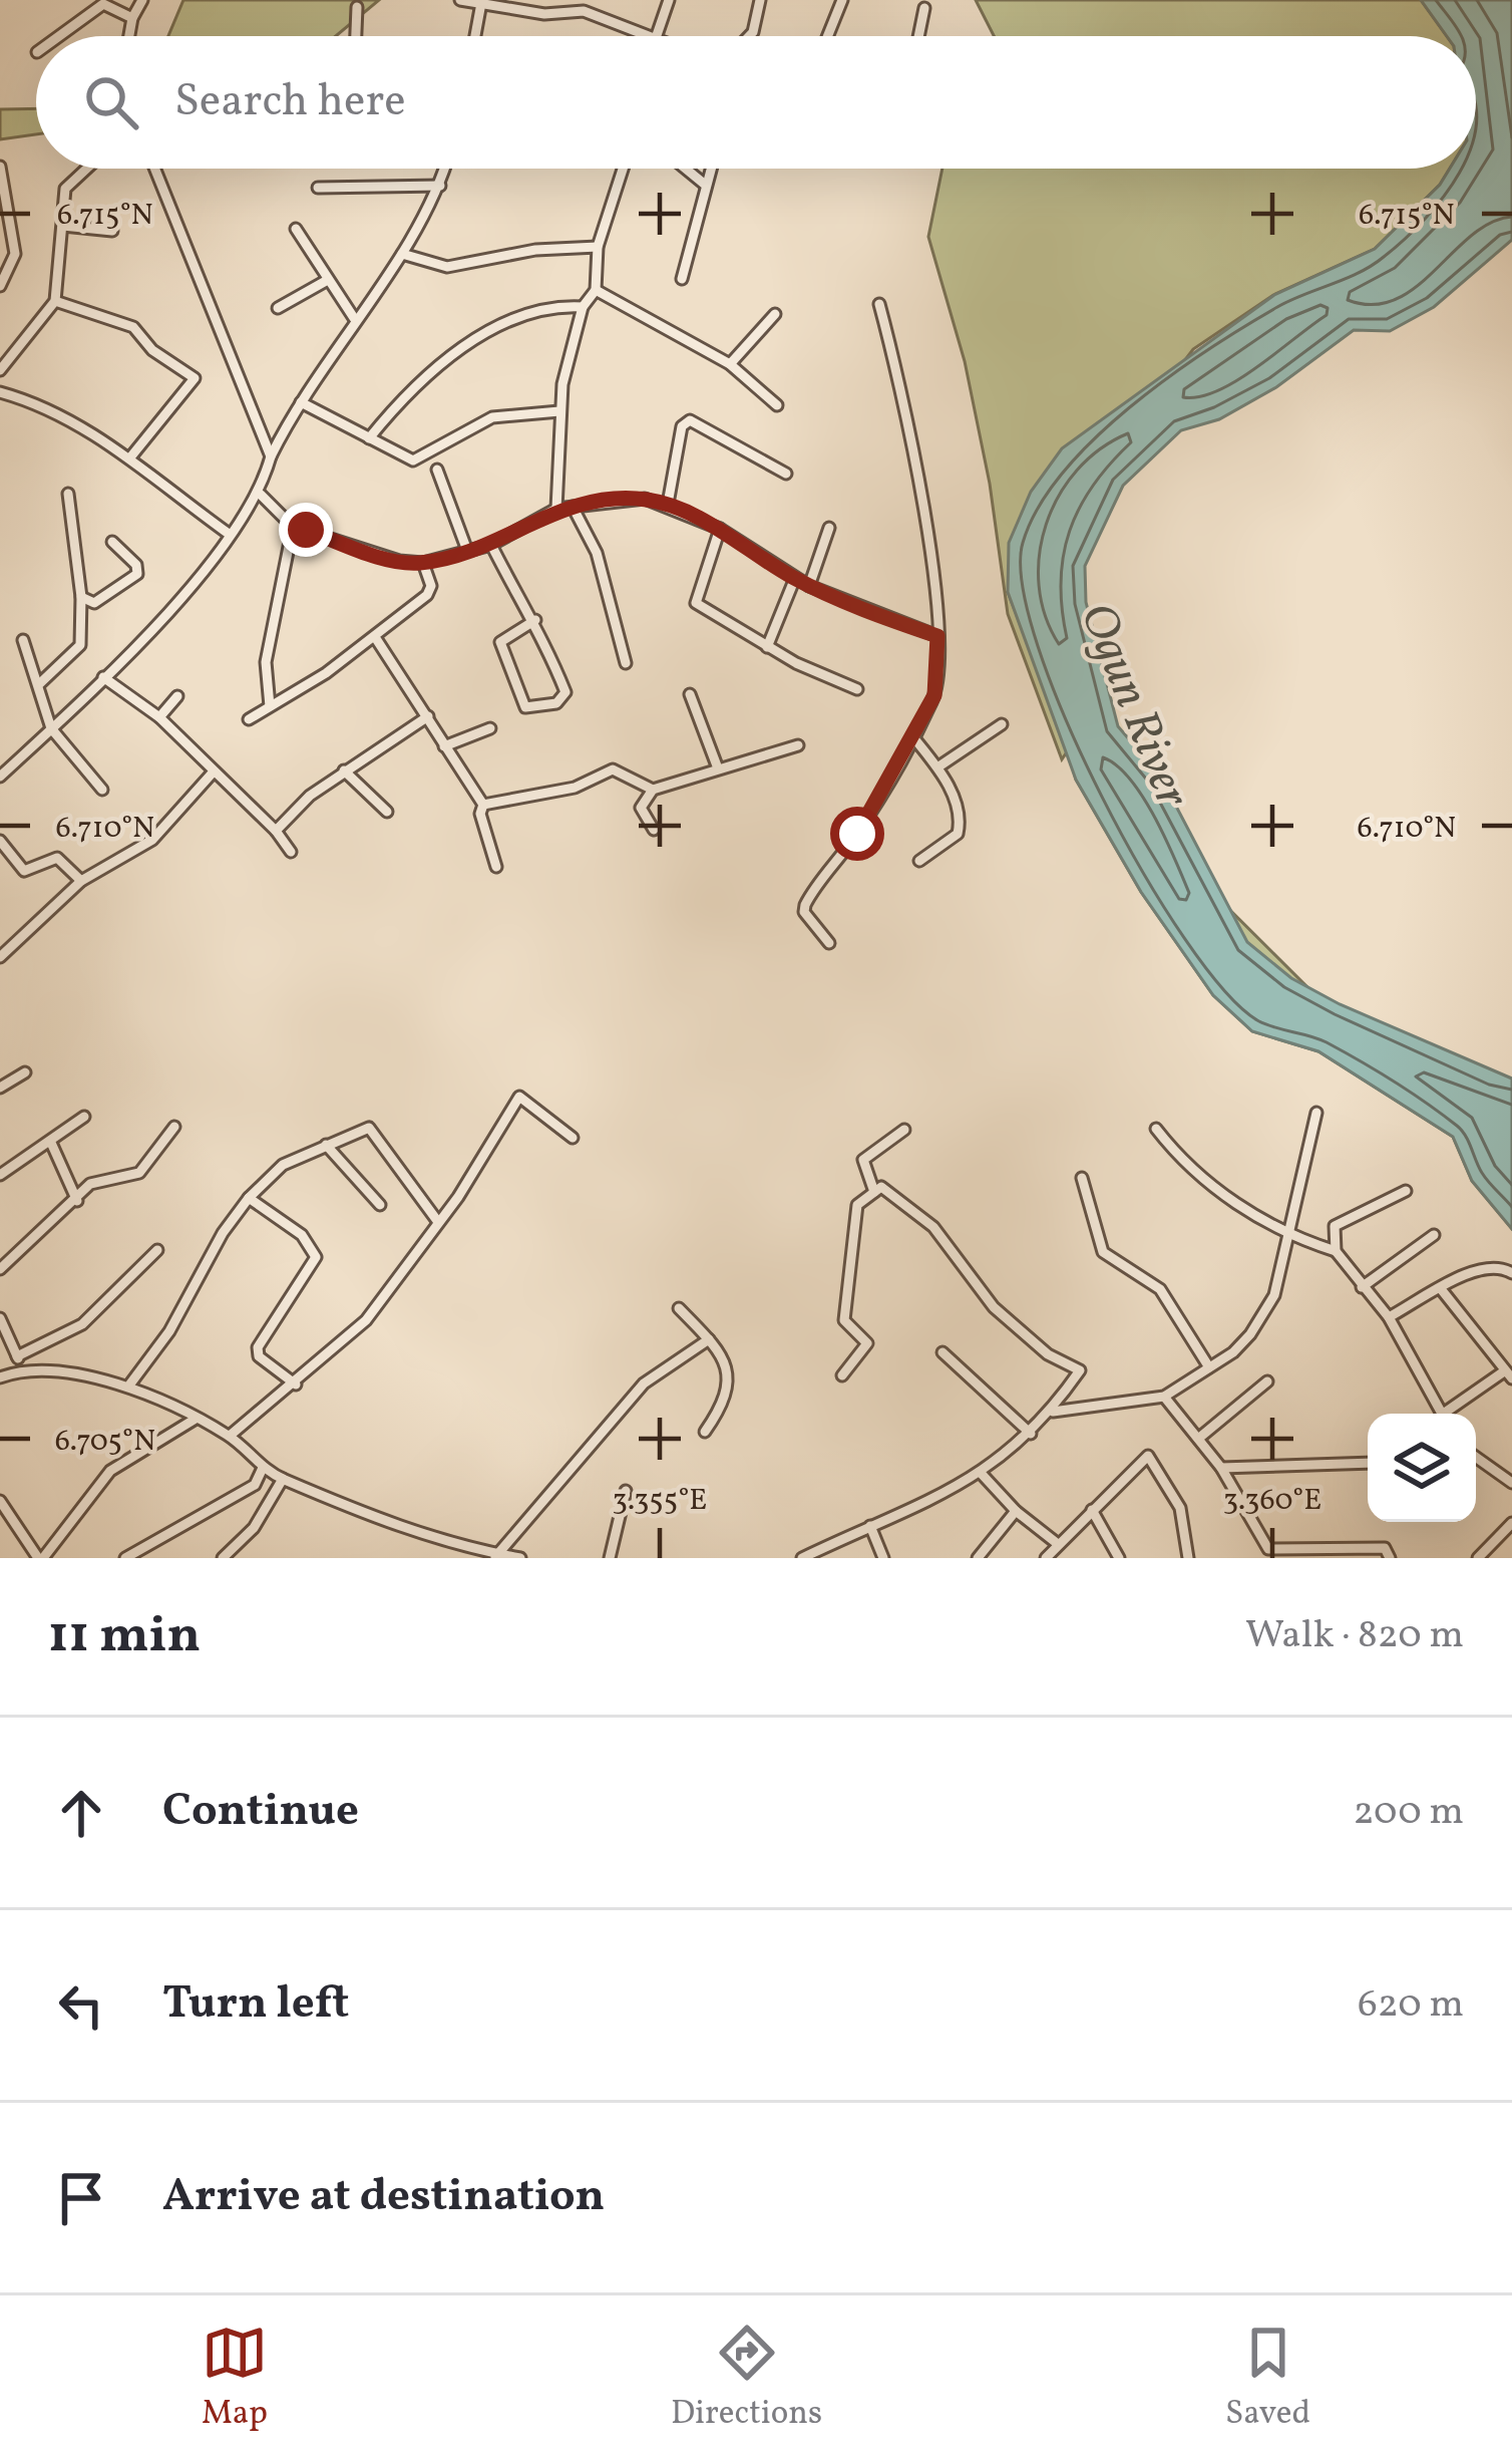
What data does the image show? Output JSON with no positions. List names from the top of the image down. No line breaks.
{"water":["Ogun River"],"page":{"search":"Search here","heading":["11 min","Walk · 820 m"],"list":[["Continue","200 m"],["Turn left","620 m"],"Arrive at destination"],"nav":["Map","Directions","Saved"]},"coordinates":["6.715°N","6.710°N","6.705°N","3.355°E","3.360°E"]}
